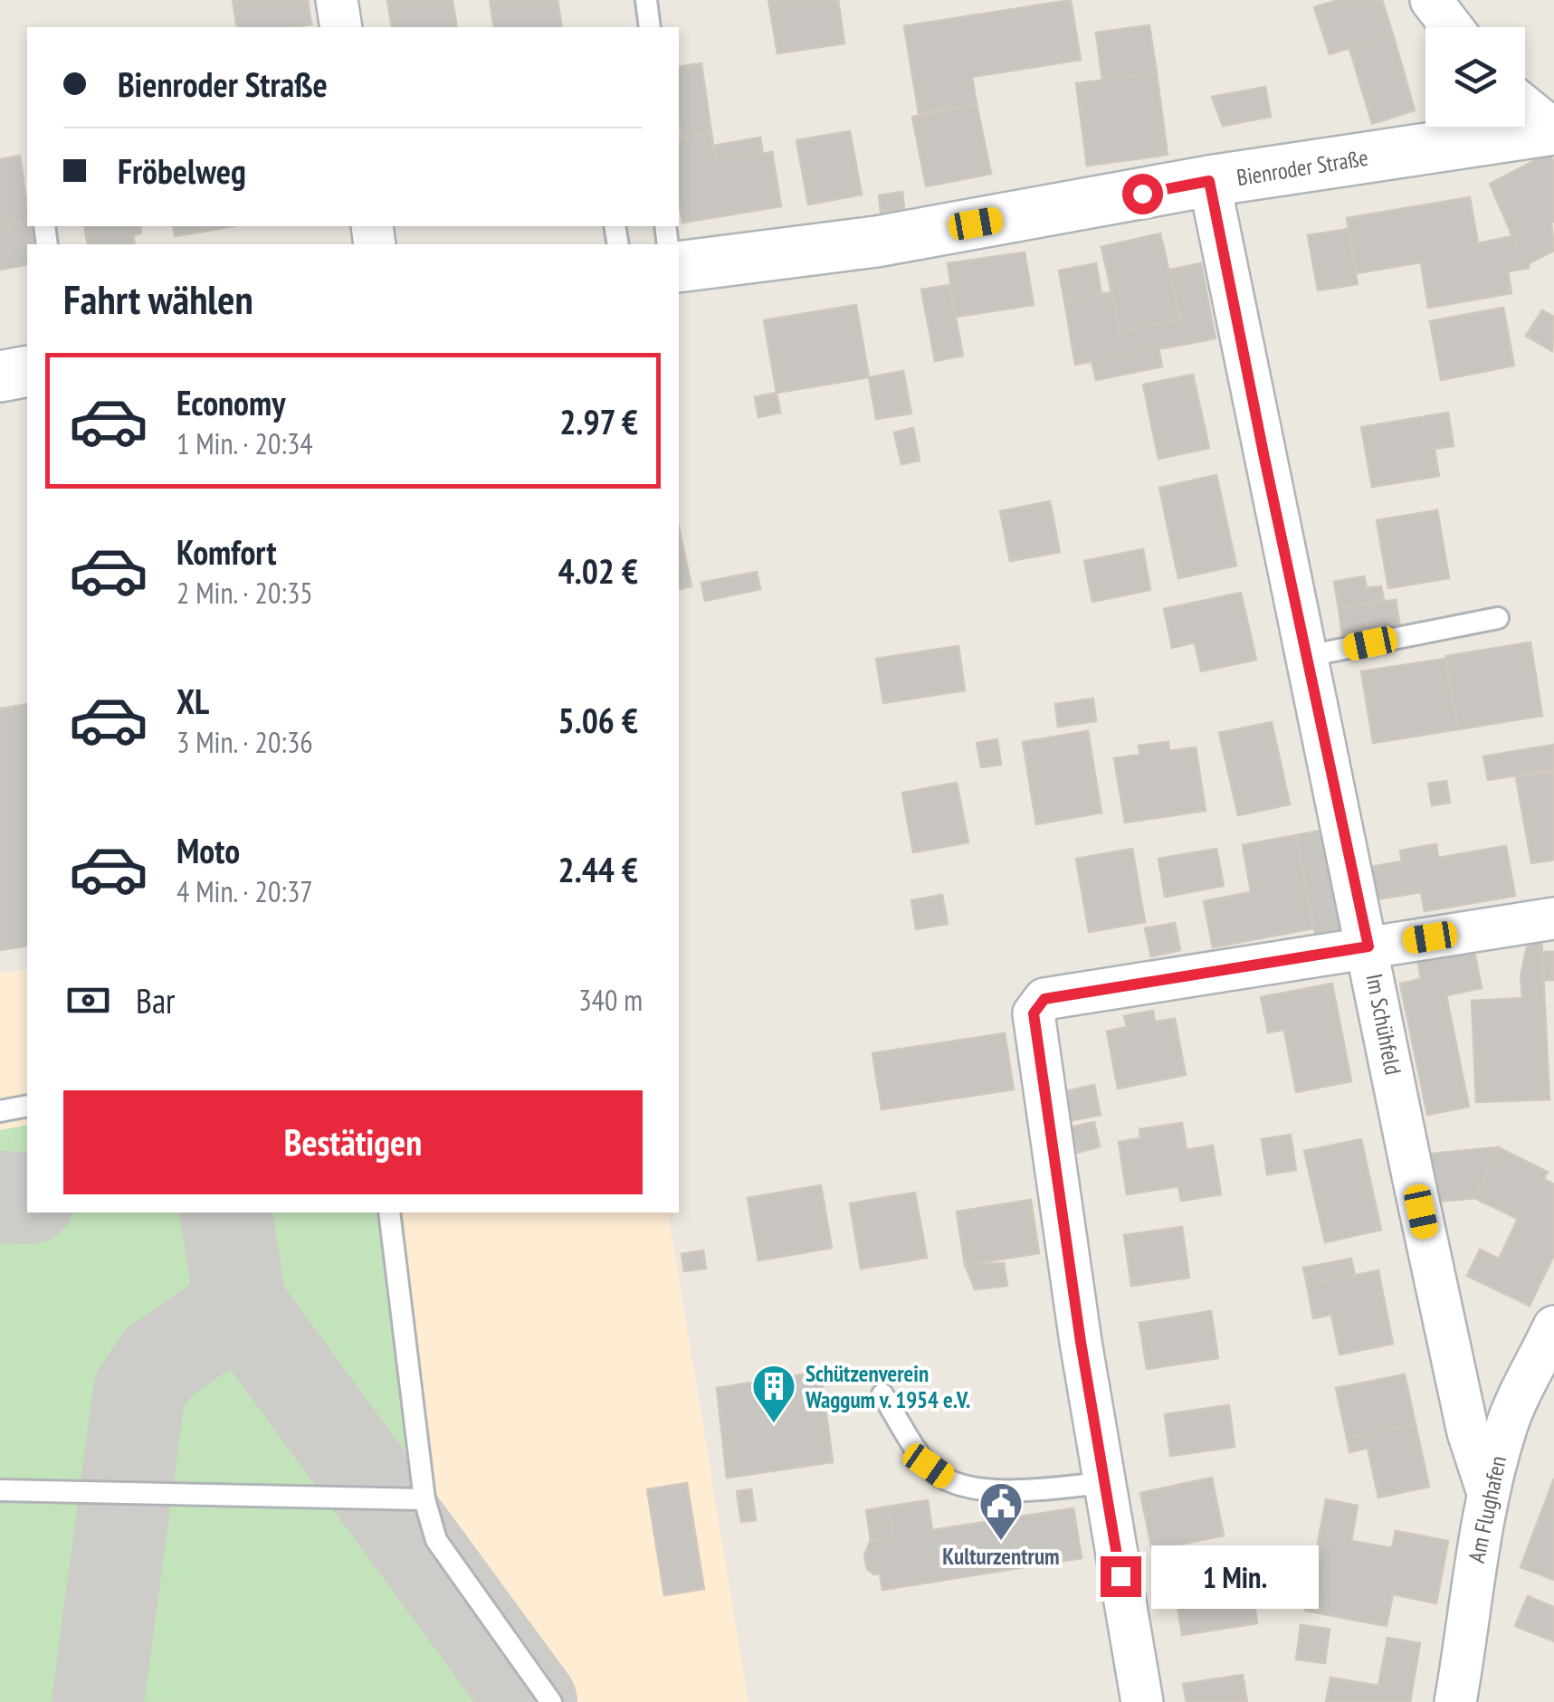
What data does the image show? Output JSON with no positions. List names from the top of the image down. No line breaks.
{"streets":{"street":["Bienroder Straße","Im Schühfeld","Am Flughafen"]},"crossings":[["Bienroder Straße","Im Schühfeld"],["Im Schühfeld","Am Flughafen"]],"places":{"building":["Schützenverein Waggum v. 1954 e.V."],"public building":["Kulturzentrum"]},"page":{"banner":["Bienroder Straße","Fröbelweg"],"heading":"Fahrt wählen","list":[{"name":"Economy","note":"1 Min. · 20:34","value":"2.97 €"},{"name":"Komfort","note":"2 Min. · 20:35","value":"4.02 €"},{"name":"XL","note":"3 Min. · 20:36","value":"5.06 €"},{"name":"Moto","note":"4 Min. · 20:37","value":"2.44 €"}],"pay":["Bar","340 m"],"buttons":"Bestätigen","bubble":"1 Min."}}
